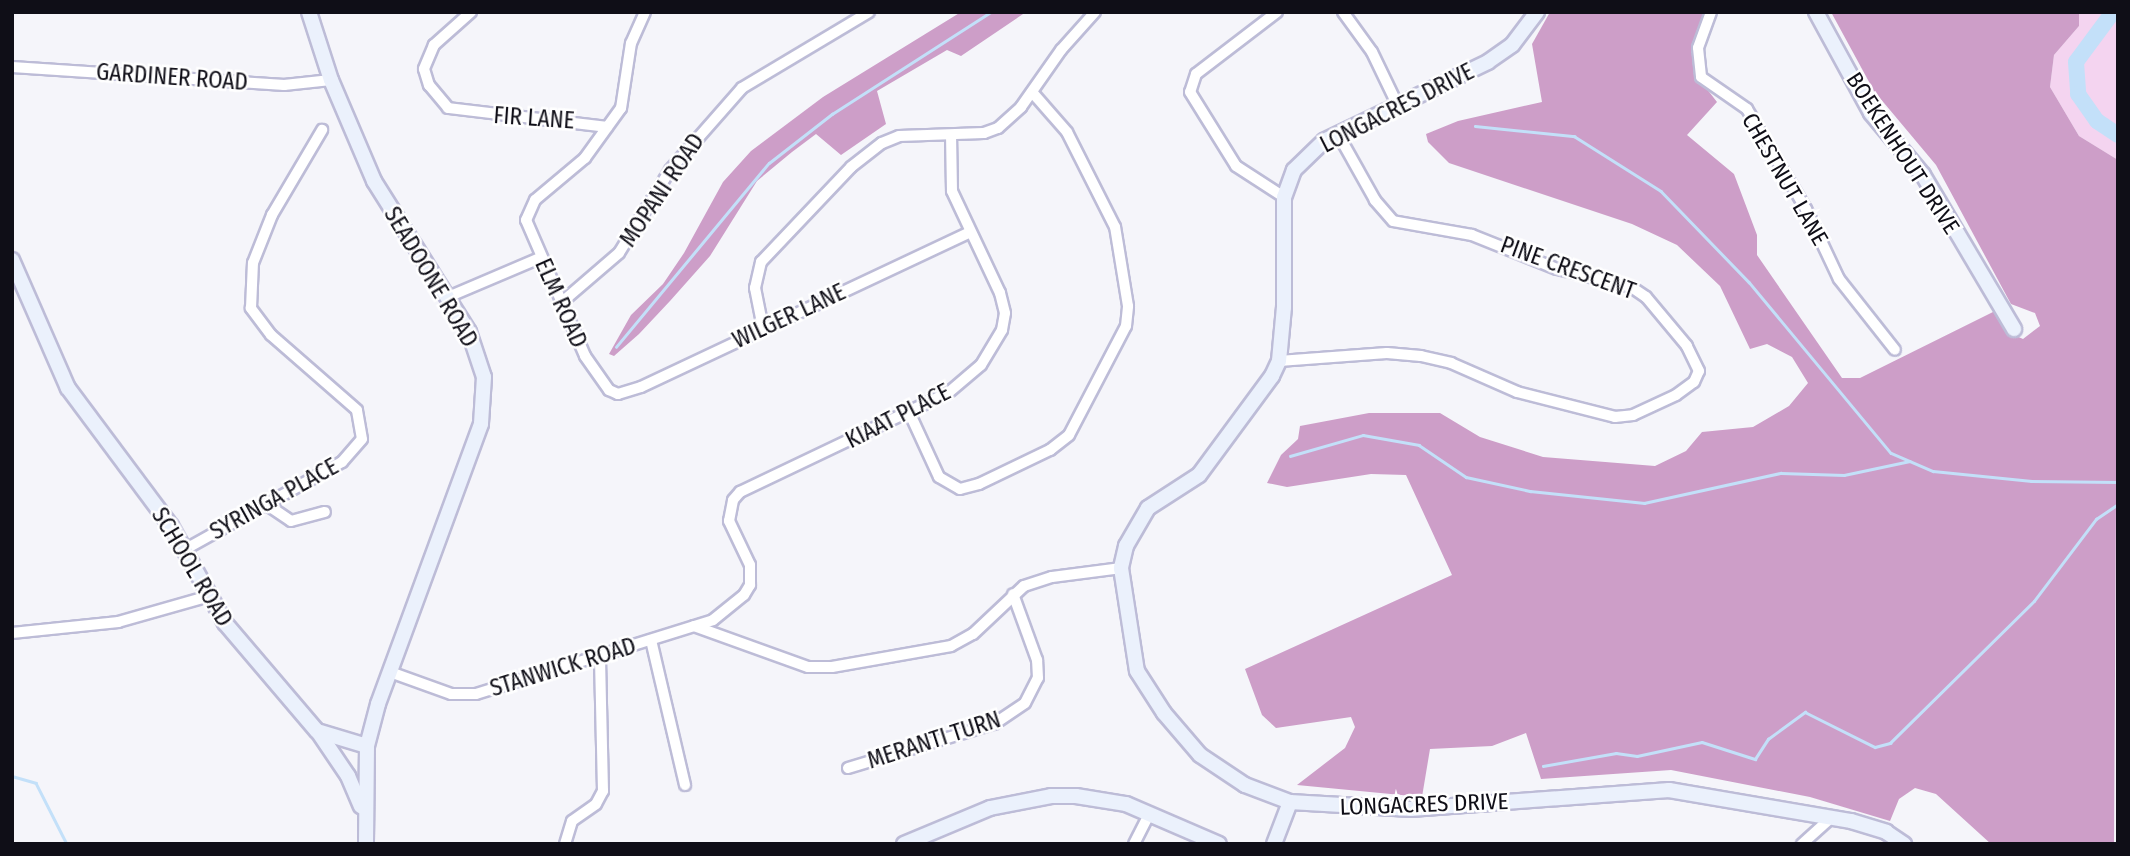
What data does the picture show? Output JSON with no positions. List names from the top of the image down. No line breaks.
{"streets":{"street":["GARDINER ROAD","LONGACRES DRIVE","FIR LANE","BOEKENHOUT DRIVE","CHESTNUT LANE","MOPANI ROAD","PINE CRESCENT","SEADOONE ROAD","ELM ROAD","WILGER LANE","KIAAT PLACE","SYRINGA PLACE","SCHOOL ROAD","STANWICK ROAD","MERANTI TURN"]},"crossings":[["GARDINER ROAD","SEADOONE ROAD"],["LONGACRES DRIVE","PINE CRESCENT"],["FIR LANE","ELM ROAD"],["MOPANI ROAD","ELM ROAD"],["SEADOONE ROAD","STANWICK ROAD"],["ELM ROAD","WILGER LANE"],["WILGER LANE","KIAAT PLACE"],["KIAAT PLACE","STANWICK ROAD"],["SYRINGA PLACE","SCHOOL ROAD"]]}
